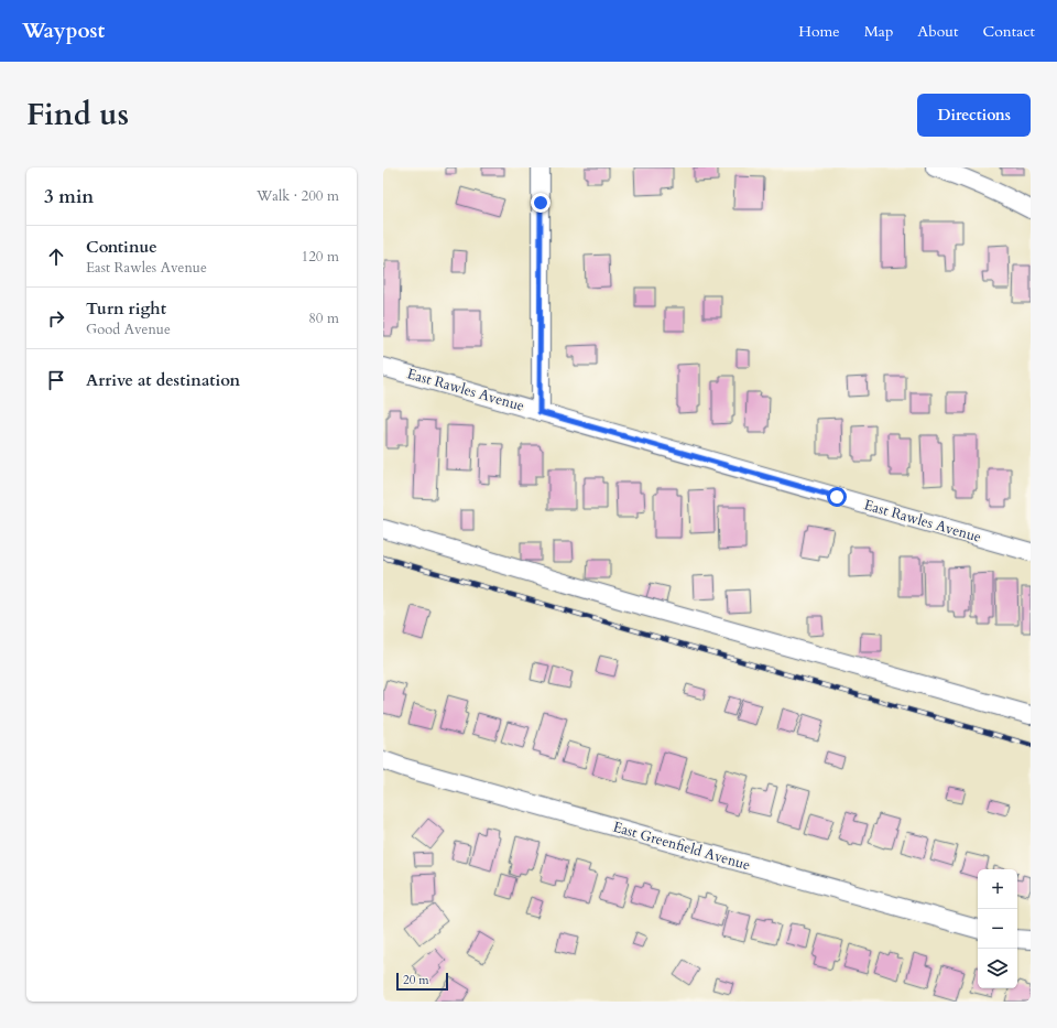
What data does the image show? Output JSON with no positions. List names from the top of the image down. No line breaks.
{"streets":{"street":["East Rawles Avenue","East Greenfield Avenue"]},"scale_bar":"20 m","page":{"header":"Waypost","nav":["Home","Map","About","Contact"],"title":"Find us","buttons":"Directions","heading":["3 min","Walk · 200 m"],"list":[["Continue","East Rawles Avenue","120 m"],["Turn right","Good Avenue","80 m"],"Arrive at destination"],"map_buttons":["+","−"],"scale":"20 m"}}
